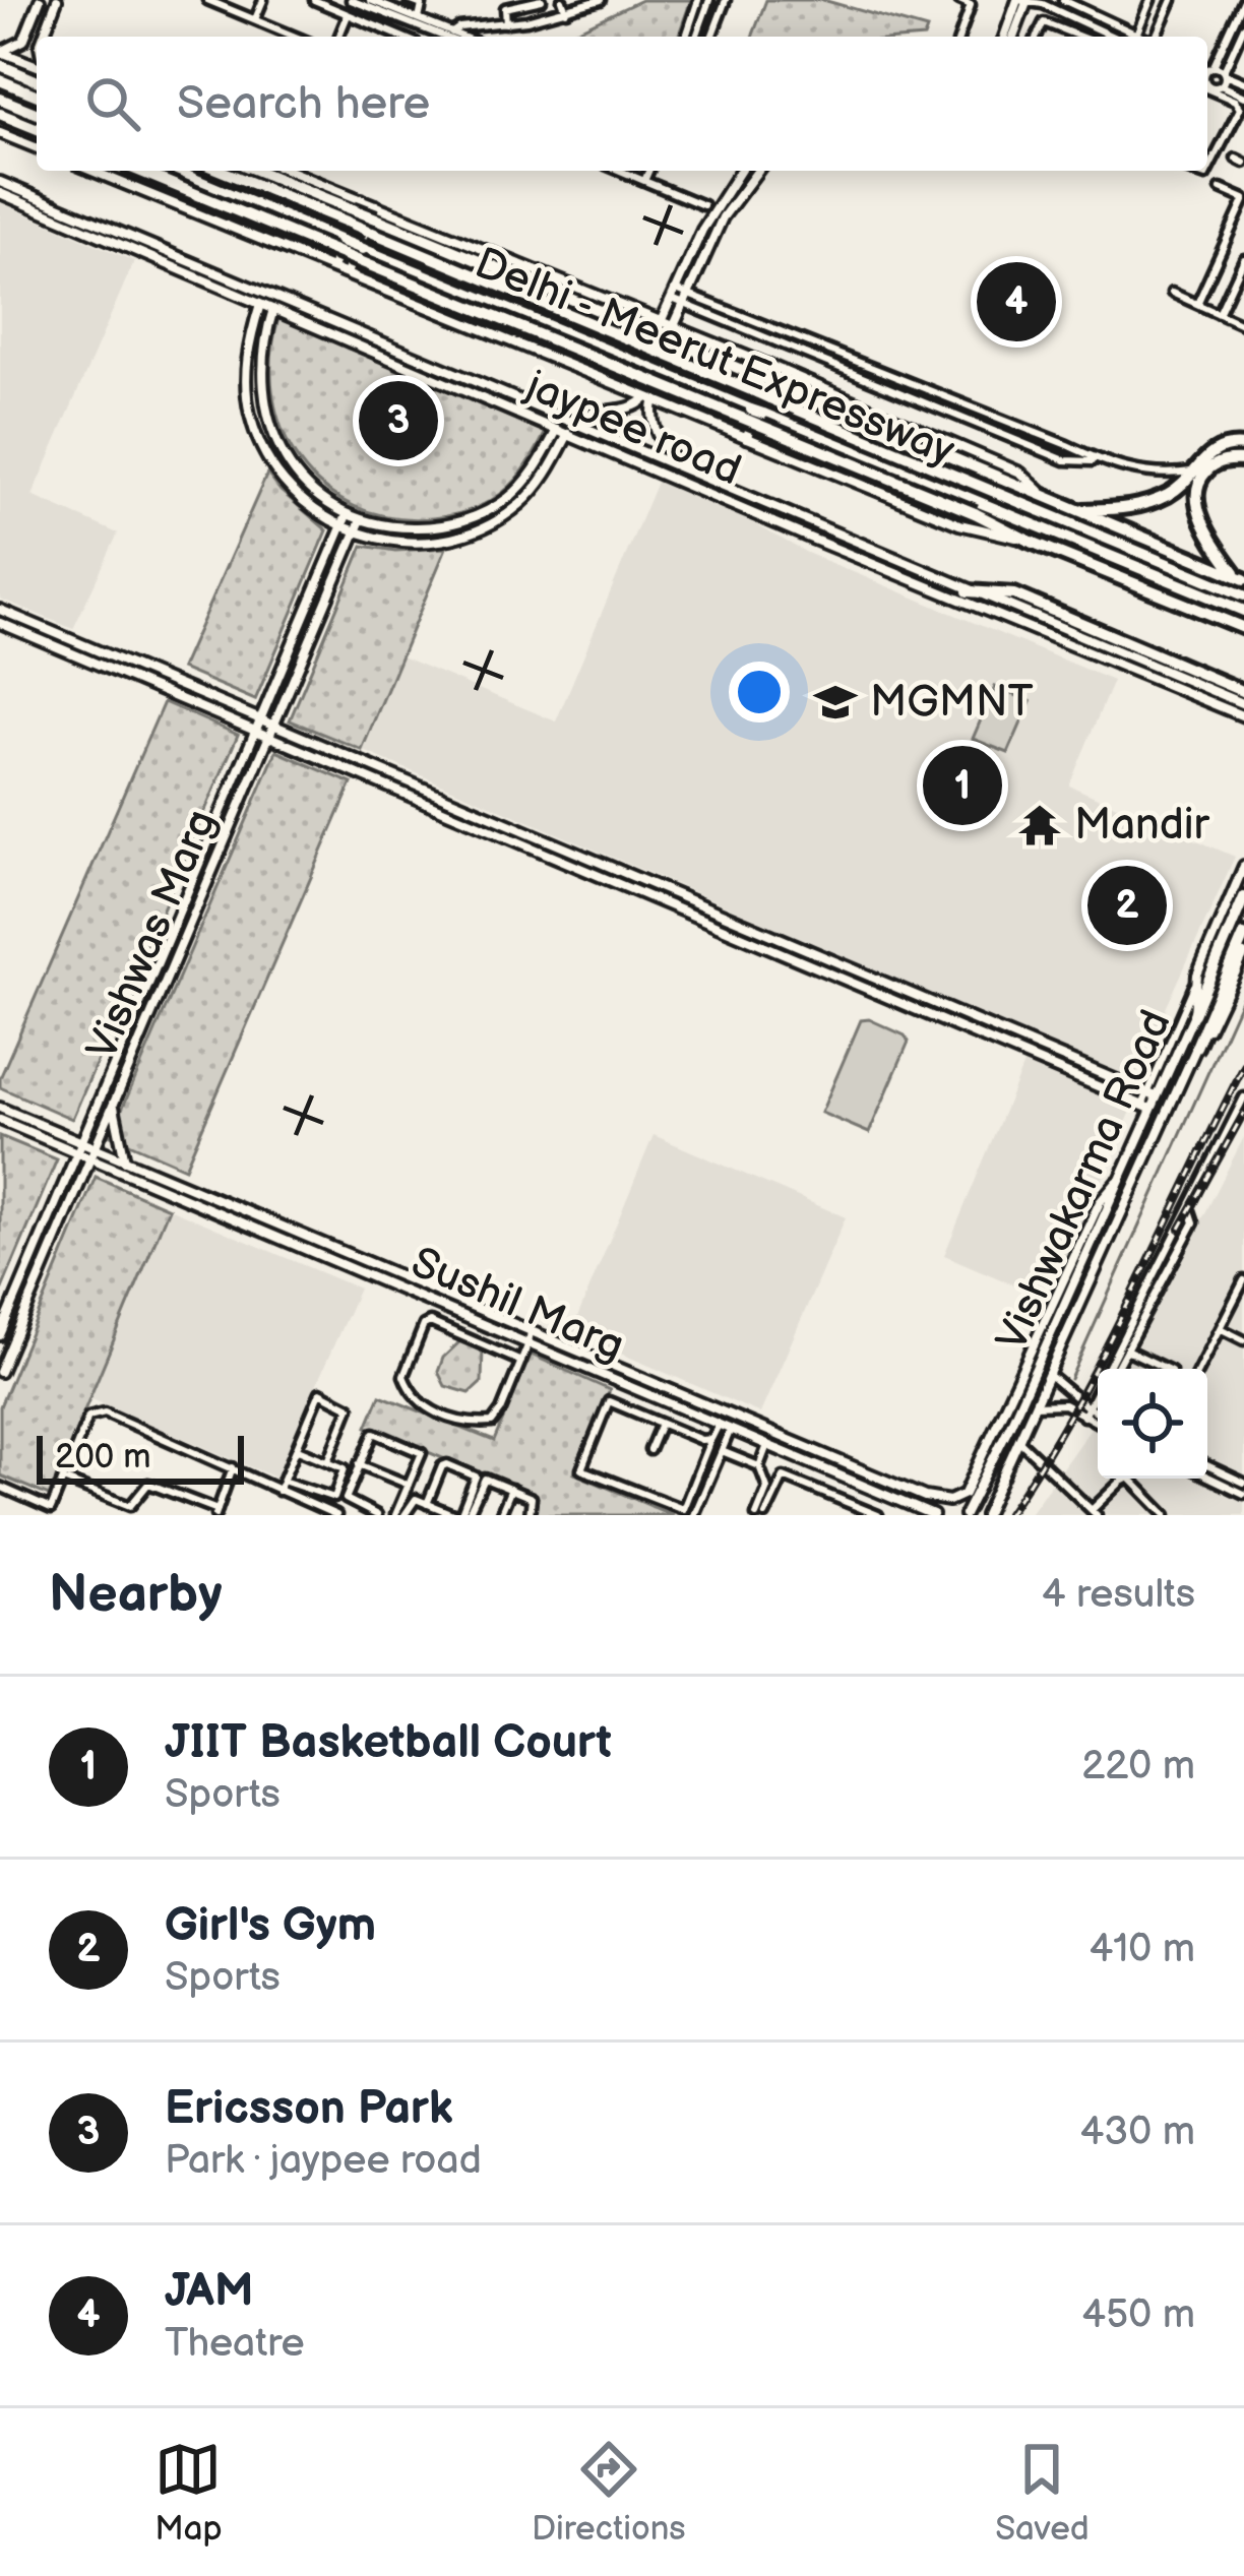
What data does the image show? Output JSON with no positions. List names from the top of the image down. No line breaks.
{"streets":{"highway":["Delhi - Meerut Expressway"],"street":["jaypee road","Vishwas Marg","Vishwakarma Road","Sushil Marg"]},"crossings":[["Vishwas Marg","Sushil Marg"]],"places":{"school or university":["MGMNT"],"temple":["Mandir"]},"scale_bar":"200 m","page":{"search":"Search here","pins":["4","3","1","2"],"scale":"200 m","heading":["Nearby","4 results"],"list":[{"mark":"1","name":"JIIT Basketball Court","note":"Sports","value":"220 m"},{"mark":"2","name":"Girl's Gym","note":"Sports","value":"410 m"},{"mark":"3","name":"Ericsson Park","note":"Park · jaypee road","value":"430 m"},{"mark":"4","name":"JAM","note":"Theatre","value":"450 m"}],"nav":["Map","Directions","Saved"]}}
